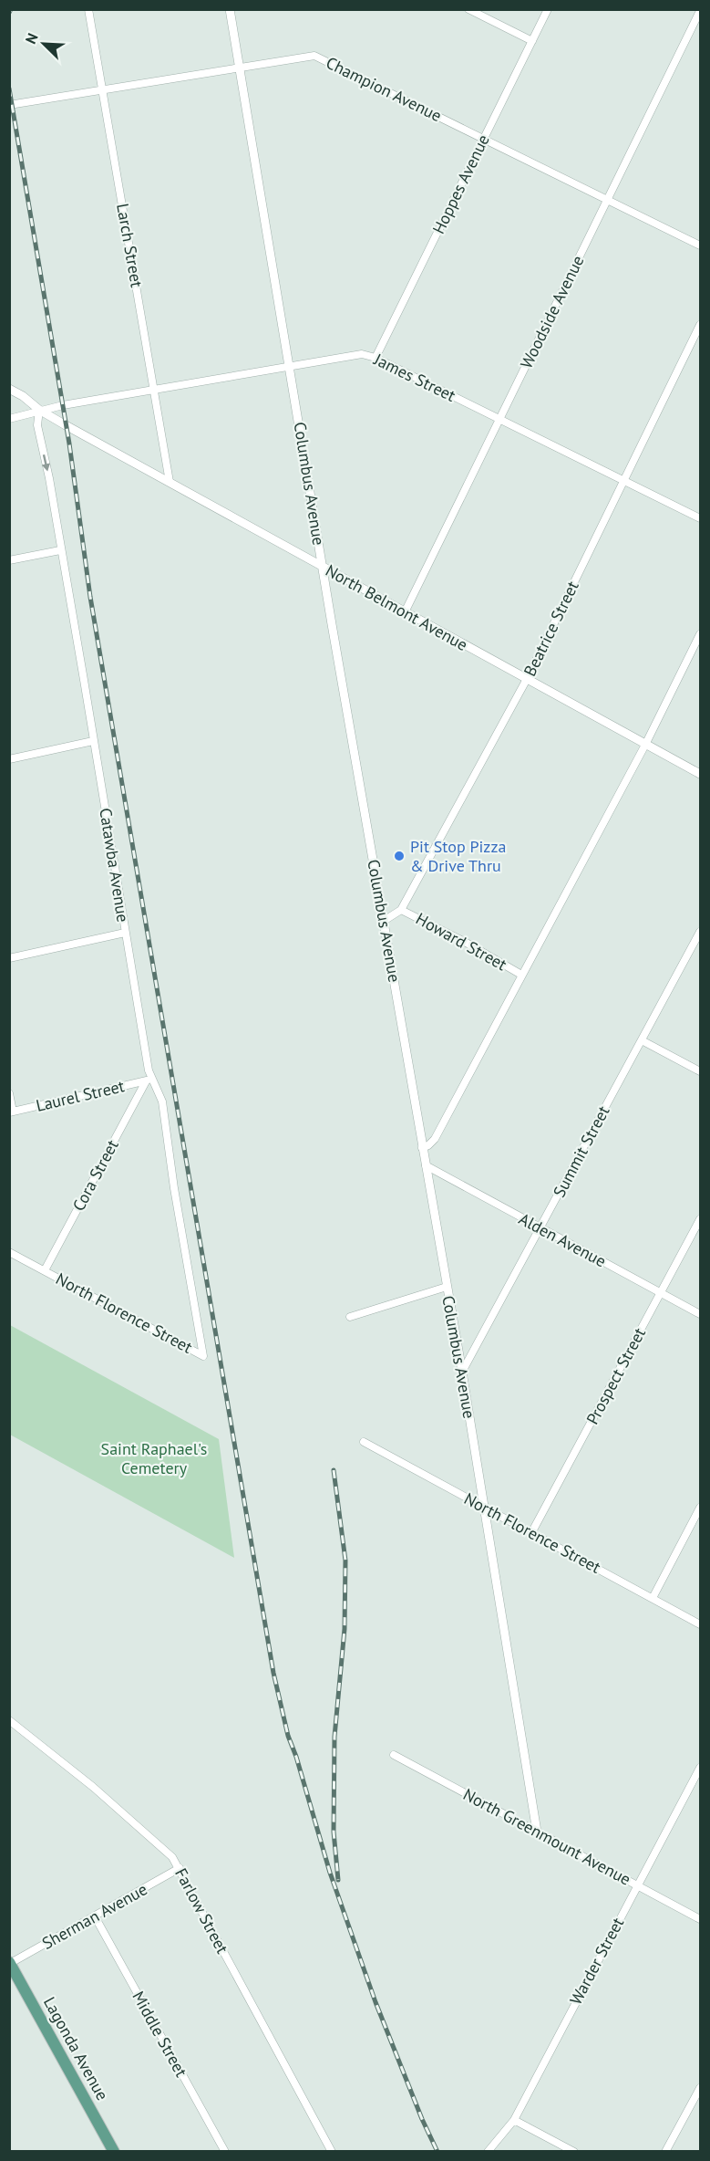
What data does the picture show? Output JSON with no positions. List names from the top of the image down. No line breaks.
{"streets":{"main road":["Lagonda Avenue"],"street":["Champion Avenue","Hoppes Avenue","Larch Street","Woodside Avenue","James Street","Columbus Avenue","North Belmont Avenue","Beatrice Street","Catawba Avenue","Howard Street","Laurel Street","Summit Street","Cora Street","Alden Avenue","North Florence Street","Prospect Street","North Greenmount Avenue","Farlow Street","Sherman Avenue","Warder Street","Middle Street"]},"crossings":[["Champion Avenue","Hoppes Avenue"],["Champion Avenue","Larch Street"],["Champion Avenue","Woodside Avenue"],["Champion Avenue","Columbus Avenue"],["Hoppes Avenue","James Street"],["Larch Street","James Street"],["Larch Street","North Belmont Avenue"],["Woodside Avenue","James Street"],["Woodside Avenue","North Belmont Avenue"],["James Street","Columbus Avenue"],["James Street","North Belmont Avenue"],["James Street","Beatrice Street"],["James Street","Catawba Avenue"],["Columbus Avenue","North Belmont Avenue"],["Columbus Avenue","Summit Street"],["Columbus Avenue","Alden Avenue"],["Columbus Avenue","North Florence Street"],["Columbus Avenue","North Greenmount Avenue"],["North Belmont Avenue","Beatrice Street"],["North Belmont Avenue","Catawba Avenue"],["Beatrice Street","Howard Street"],["Catawba Avenue","Laurel Street"],["Catawba Avenue","Cora Street"],["Catawba Avenue","North Florence Street"],["Laurel Street","Cora Street"],["Summit Street","Alden Avenue"],["Cora Street","North Florence Street"],["Alden Avenue","Prospect Street"],["North Florence Street","Prospect Street"],["North Greenmount Avenue","Warder Street"],["Farlow Street","Sherman Avenue"],["Sherman Avenue","Middle Street"],["Sherman Avenue","Lagonda Avenue"]],"parks":["Saint Raphael's Cemetery"],"places":["Pit Stop Pizza & Drive Thru"],"north":"top left"}
